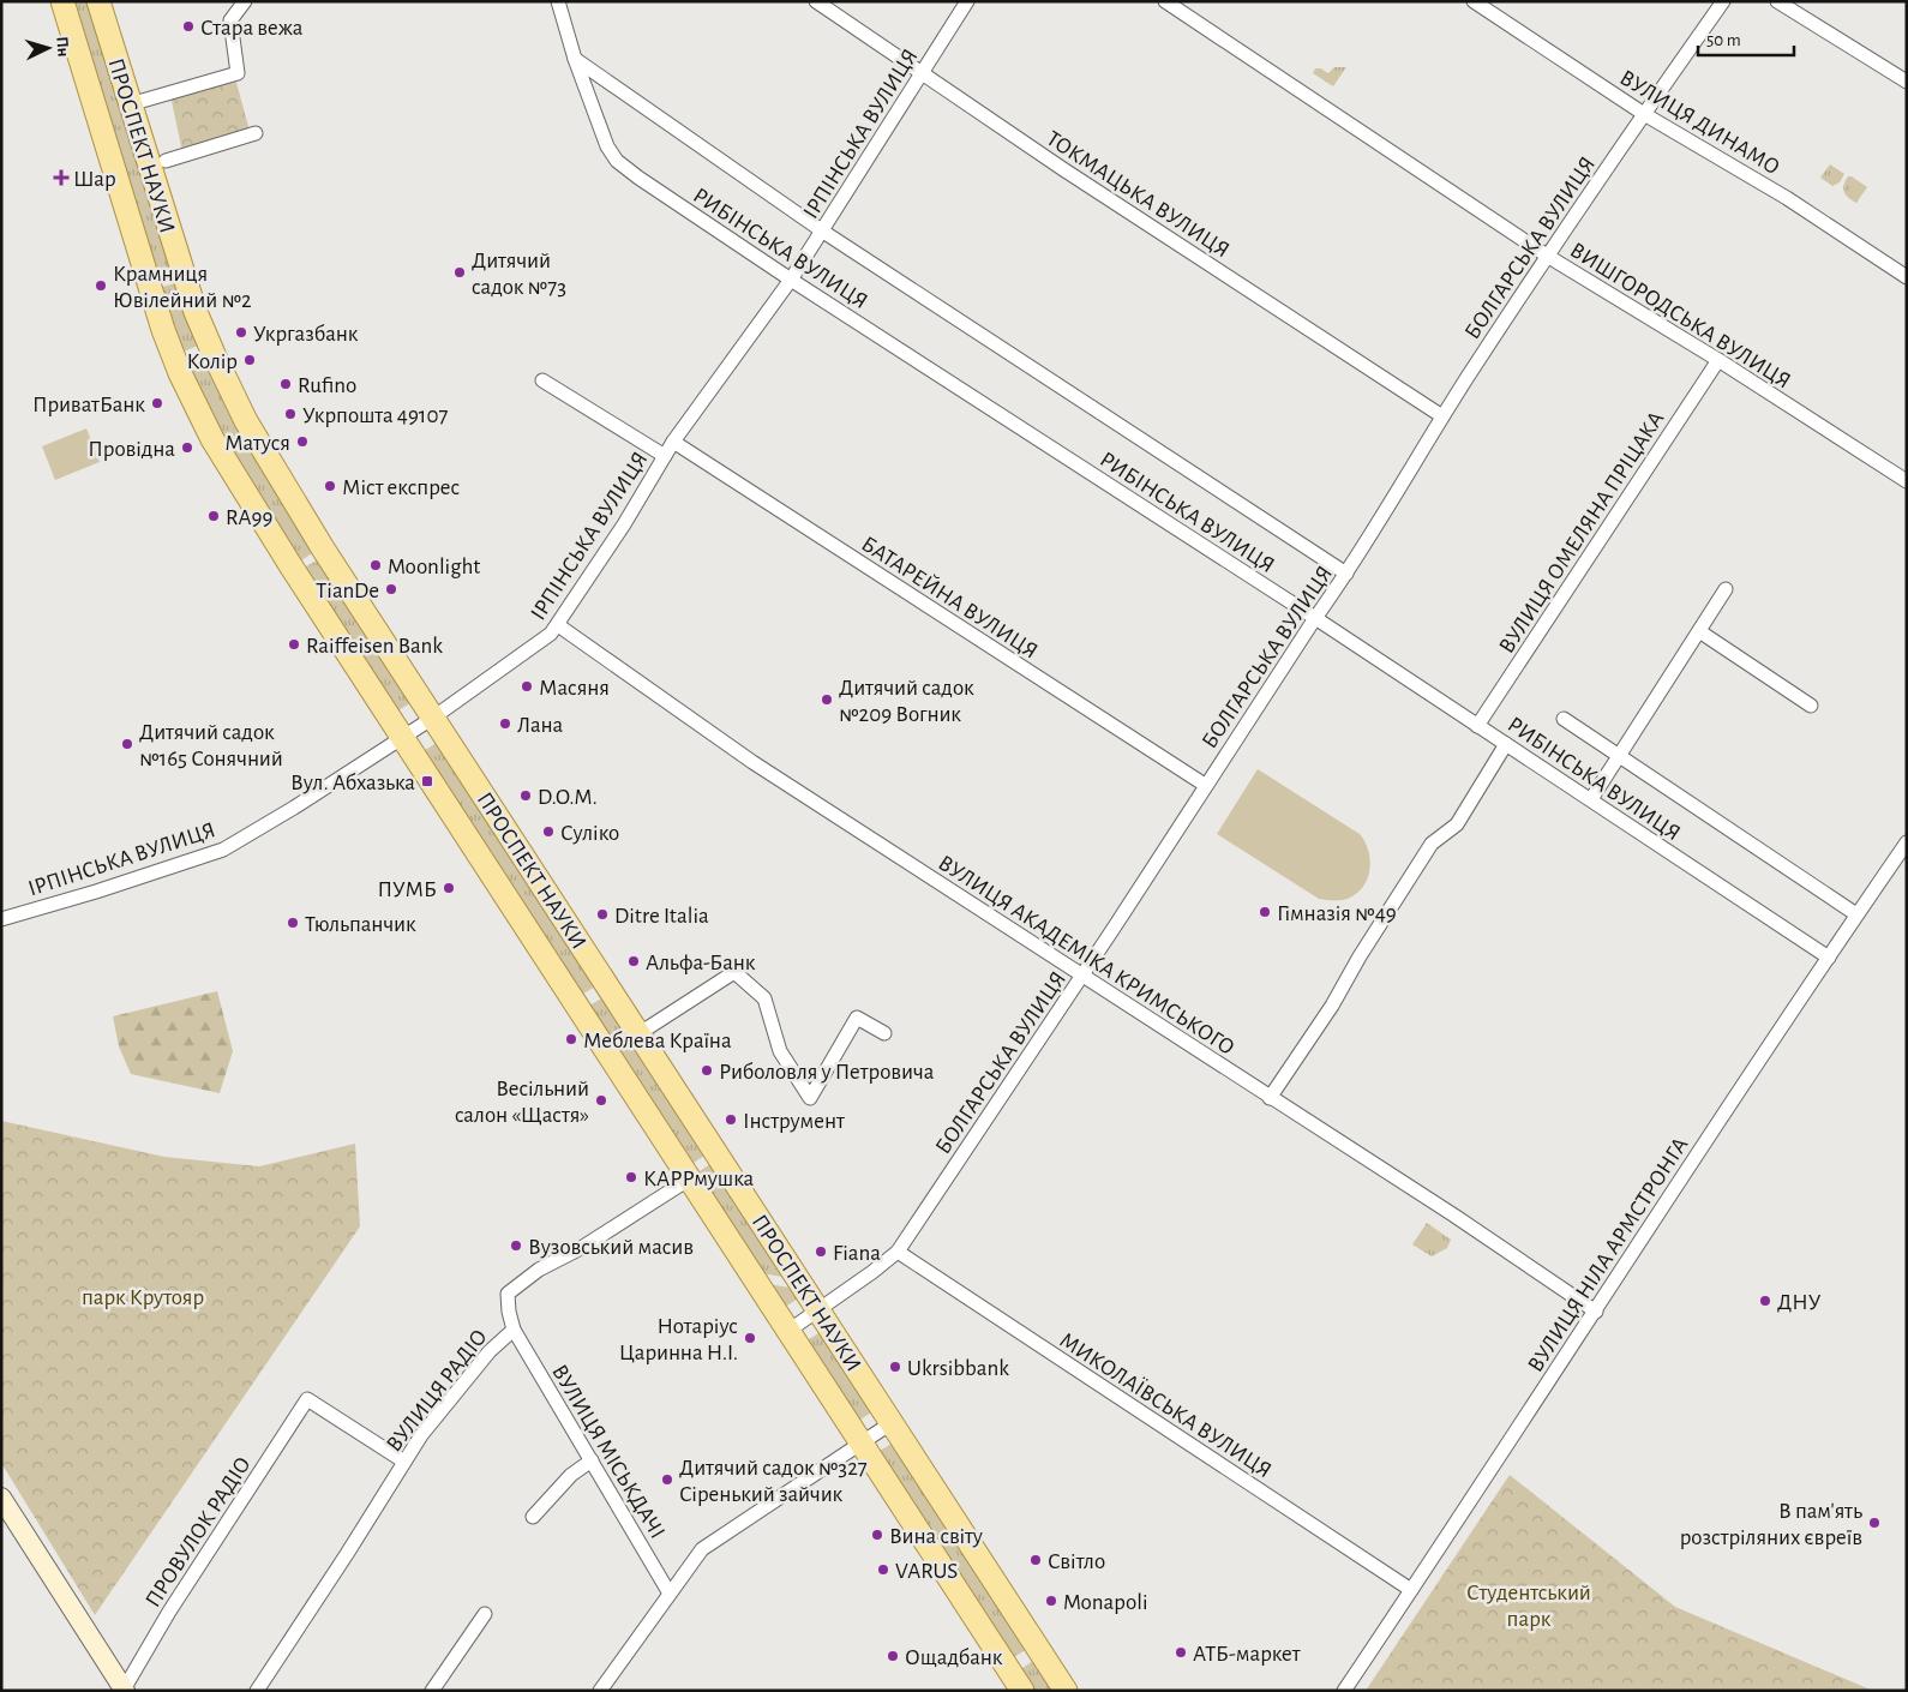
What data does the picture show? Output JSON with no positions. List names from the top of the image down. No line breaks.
{"streets":{"main road":["ПРОСПЕКТ НАУКИ"],"street":["ВУЛИЦЯ ДИНАМО","ІРПІНСЬКА ВУЛИЦЯ","ТОКМАЦЬКА ВУЛИЦЯ","РИБІНСЬКА ВУЛИЦЯ","БОЛГАРСЬКА ВУЛИЦЯ","ВИШГОРОДСЬКА ВУЛИЦЯ","ВУЛИЦЯ ОМЕЛЯНА ПРІЦАКА","БАТАРЕЙНА ВУЛИЦЯ","ВУЛИЦЯ АКАДЕМІКА КРИМСЬКОГО","ВУЛИЦЯ НІЛА АРМСТРОНГА","ВУЛИЦЯ РАДІО","МИКОЛАЇВСЬКА ВУЛИЦЯ","ВУЛИЦЯ МІСЬКДАЧІ","ПРОВУЛОК РАДІО"]},"crossings":[["ВУЛИЦЯ ДИНАМО","БОЛГАРСЬКА ВУЛИЦЯ"],["ІРПІНСЬКА ВУЛИЦЯ","ПРОСПЕКТ НАУКИ"],["ІРПІНСЬКА ВУЛИЦЯ","ТОКМАЦЬКА ВУЛИЦЯ"],["ІРПІНСЬКА ВУЛИЦЯ","РИБІНСЬКА ВУЛИЦЯ"],["ІРПІНСЬКА ВУЛИЦЯ","БАТАРЕЙНА ВУЛИЦЯ"],["ІРПІНСЬКА ВУЛИЦЯ","ВУЛИЦЯ АКАДЕМІКА КРИМСЬКОГО"],["ПРОСПЕКТ НАУКИ","БОЛГАРСЬКА ВУЛИЦЯ"],["ПРОСПЕКТ НАУКИ","ВУЛИЦЯ РАДІО"],["ТОКМАЦЬКА ВУЛИЦЯ","БОЛГАРСЬКА ВУЛИЦЯ"],["РИБІНСЬКА ВУЛИЦЯ","БОЛГАРСЬКА ВУЛИЦЯ"],["РИБІНСЬКА ВУЛИЦЯ","ВУЛИЦЯ ОМЕЛЯНА ПРІЦАКА"],["РИБІНСЬКА ВУЛИЦЯ","ВУЛИЦЯ НІЛА АРМСТРОНГА"],["БОЛГАРСЬКА ВУЛИЦЯ","ВИШГОРОДСЬКА ВУЛИЦЯ"],["БОЛГАРСЬКА ВУЛИЦЯ","БАТАРЕЙНА ВУЛИЦЯ"],["БОЛГАРСЬКА ВУЛИЦЯ","ВУЛИЦЯ АКАДЕМІКА КРИМСЬКОГО"],["БОЛГАРСЬКА ВУЛИЦЯ","МИКОЛАЇВСЬКА ВУЛИЦЯ"],["ВИШГОРОДСЬКА ВУЛИЦЯ","ВУЛИЦЯ ОМЕЛЯНА ПРІЦАКА"],["ВУЛИЦЯ АКАДЕМІКА КРИМСЬКОГО","ВУЛИЦЯ НІЛА АРМСТРОНГА"],["ВУЛИЦЯ НІЛА АРМСТРОНГА","МИКОЛАЇВСЬКА ВУЛИЦЯ"],["ВУЛИЦЯ РАДІО","ВУЛИЦЯ МІСЬКДАЧІ"],["ВУЛИЦЯ РАДІО","ПРОВУЛОК РАДІО"]],"parks":["парк Крутояр","Студентський парк"],"places":{"other":["Стара вежа","Дитячий садок №73","Крамниця Ювілейний №2","Укргазбанк","Колір","Rufino","ПриватБанк","Укрпошта 49107","Матуся","Провідна","Міст експрес","RA99","Moonlight","TianDe","Raiffeisen Bank","Масяня","Дитячий садок №209 Вогник","Лана","Дитячий садок №165 Сонячний","D.O.M.","Сулiко","ПУМБ","Гімназія №49","Ditre Italia","Тюльпанчик","Альфа-Банк","Меблева Країна","Риболовля у Петровича","Весільний салон «Щастя»","Інструмент","КАРРмушка","Вузовський масив","Fiana","ДНУ","Нотарiус Царинна Н.I.","Ukrsibbank","Дитячий садок №327 Сіренький зайчик","В пам'ять розстріляних євреїв","Вина світу","Свiтло","VARUS","Monapoli","АТБ-маркет","Ощадбанк"],"health":["Шар"],"transit":["Вул. Абхазька"]},"scale_bar":"50 m","north":"right"}
